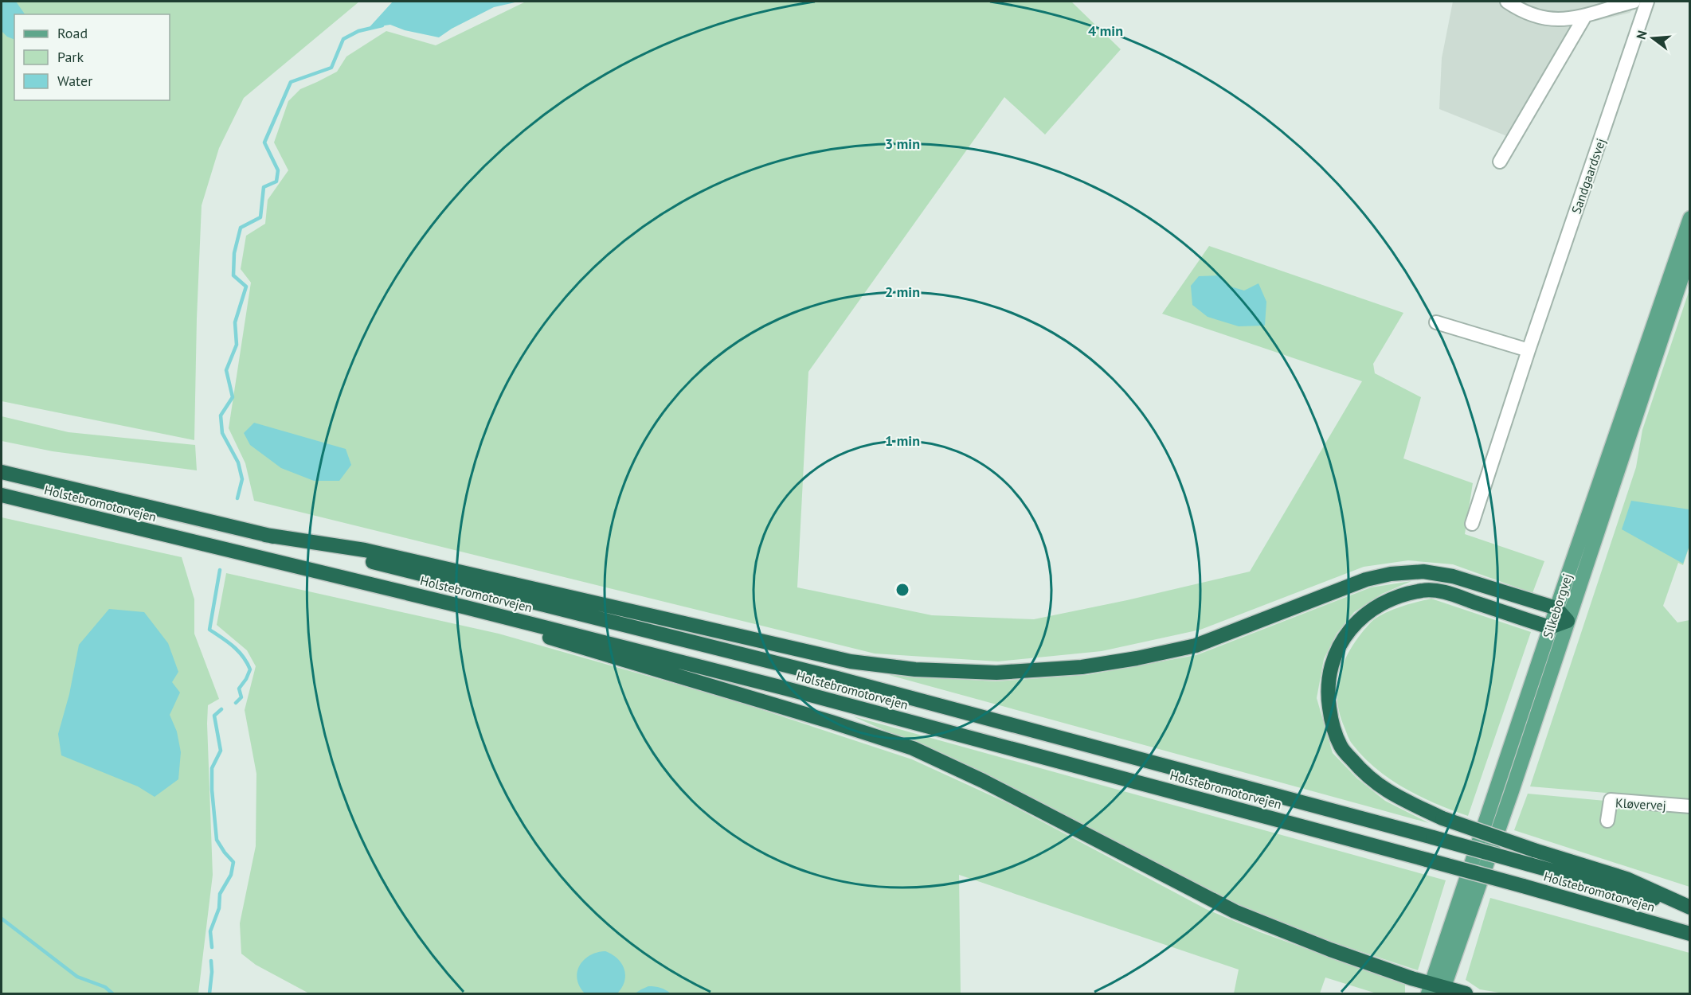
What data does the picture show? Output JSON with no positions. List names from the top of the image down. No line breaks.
{"streets":{"highway":["Holstebromotorvejen"],"main road":["Silkeborgvej"],"street":["Sandgaardsvej","Kløvervej"]},"legend":["Road","Park","Water"],"north":"left","rings":["4 min","3 min","2 min","1 min"]}
